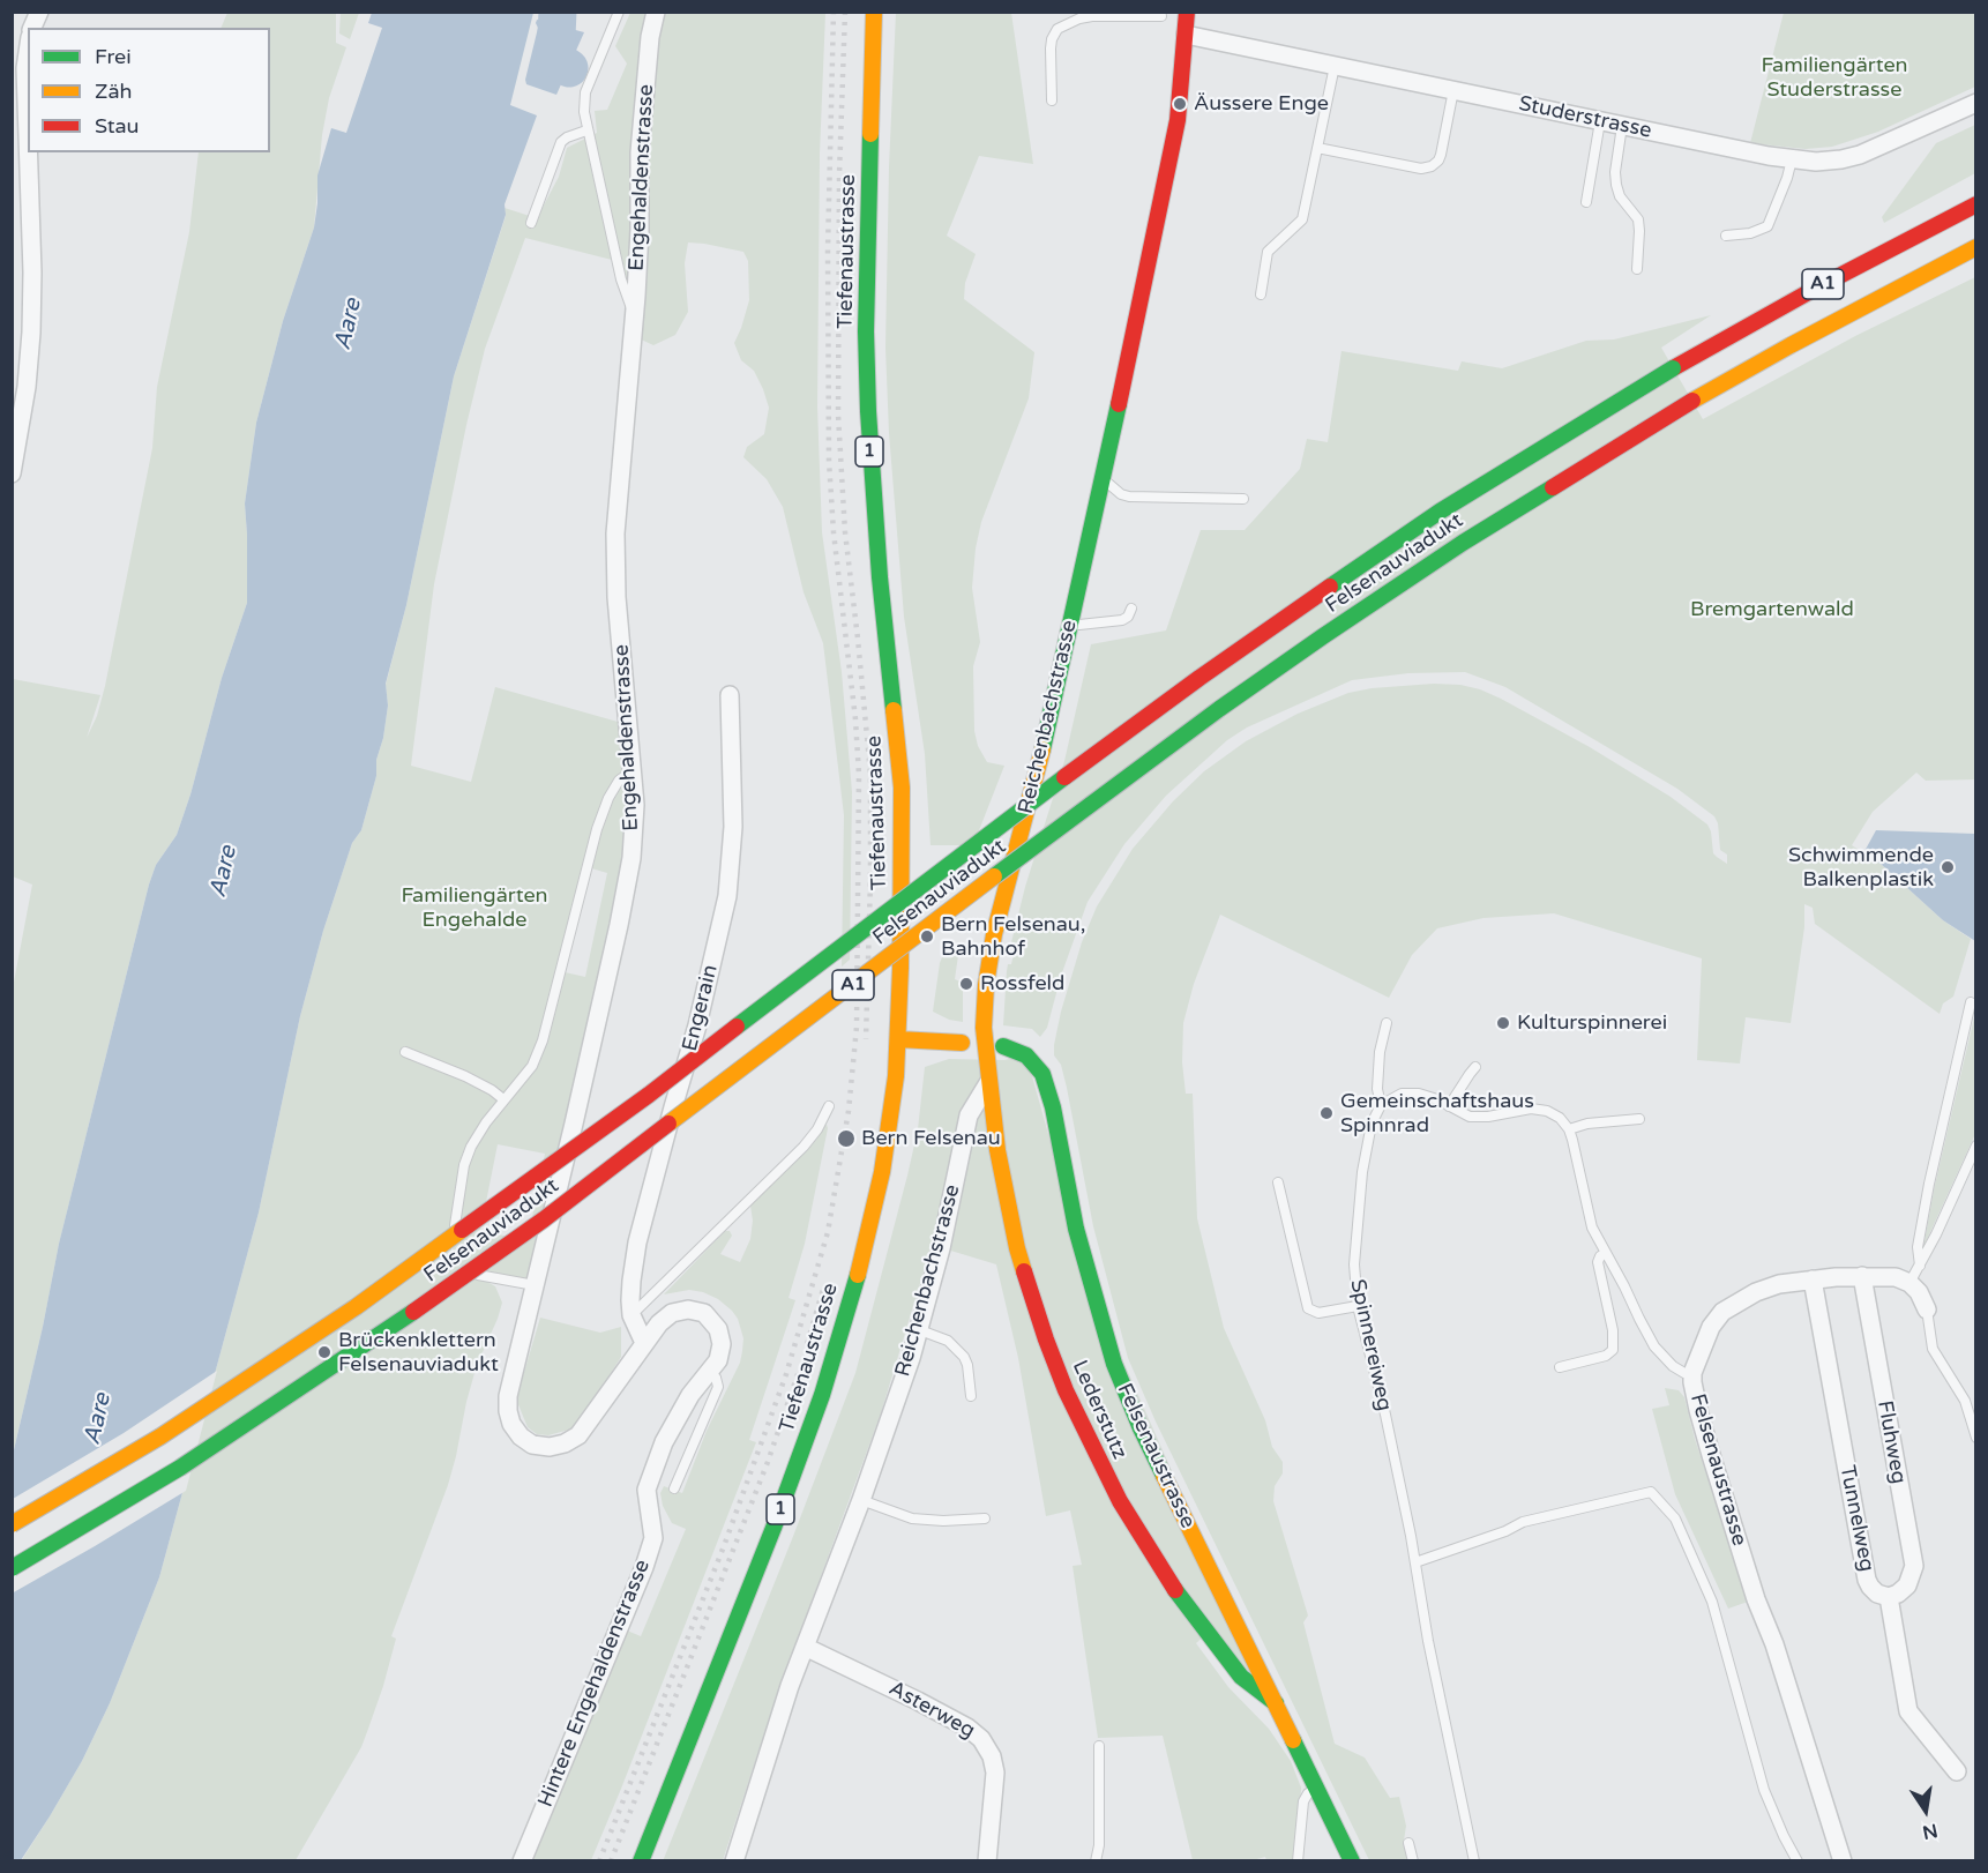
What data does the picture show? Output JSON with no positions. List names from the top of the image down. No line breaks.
{"streets":{"main road":["Tiefenaustrasse","A1","1","Felsenauviadukt","Reichenbachstrasse","Lederstutz","Felsenaustrasse"],"street":["Studerstrasse","Engehaldenstrasse","Engerain","Fluhweg","Tunnelweg","Hintere Engehaldenstrasse","Asterweg"],"lane":["Spinnereiweg"]},"crossings":[["Studerstrasse","Reichenbachstrasse"],["Engehaldenstrasse","Engerain"],["Engehaldenstrasse","Hintere Engehaldenstrasse"],["Reichenbachstrasse","Lederstutz"],["Reichenbachstrasse","Asterweg"],["Engerain","Hintere Engehaldenstrasse"],["Lederstutz","Felsenaustrasse"],["Fluhweg","Felsenaustrasse"],["Fluhweg","Tunnelweg"],["Felsenaustrasse","Tunnelweg"]],"water":["Aare"],"parks":["Familiengärten Studerstrasse","Bremgartenwald","Familiengärten Engehalde"],"places":["Äussere Enge","Schwimmende Balkenplastik","Bern Felsenau, Bahnhof","Rossfeld","Kulturspinnerei","Gemeinschaftshaus Spinnrad","Bern Felsenau","Brückenklettern Felsenauviadukt"],"legend":["Frei","Zäh","Stau"],"north":"bottom"}
